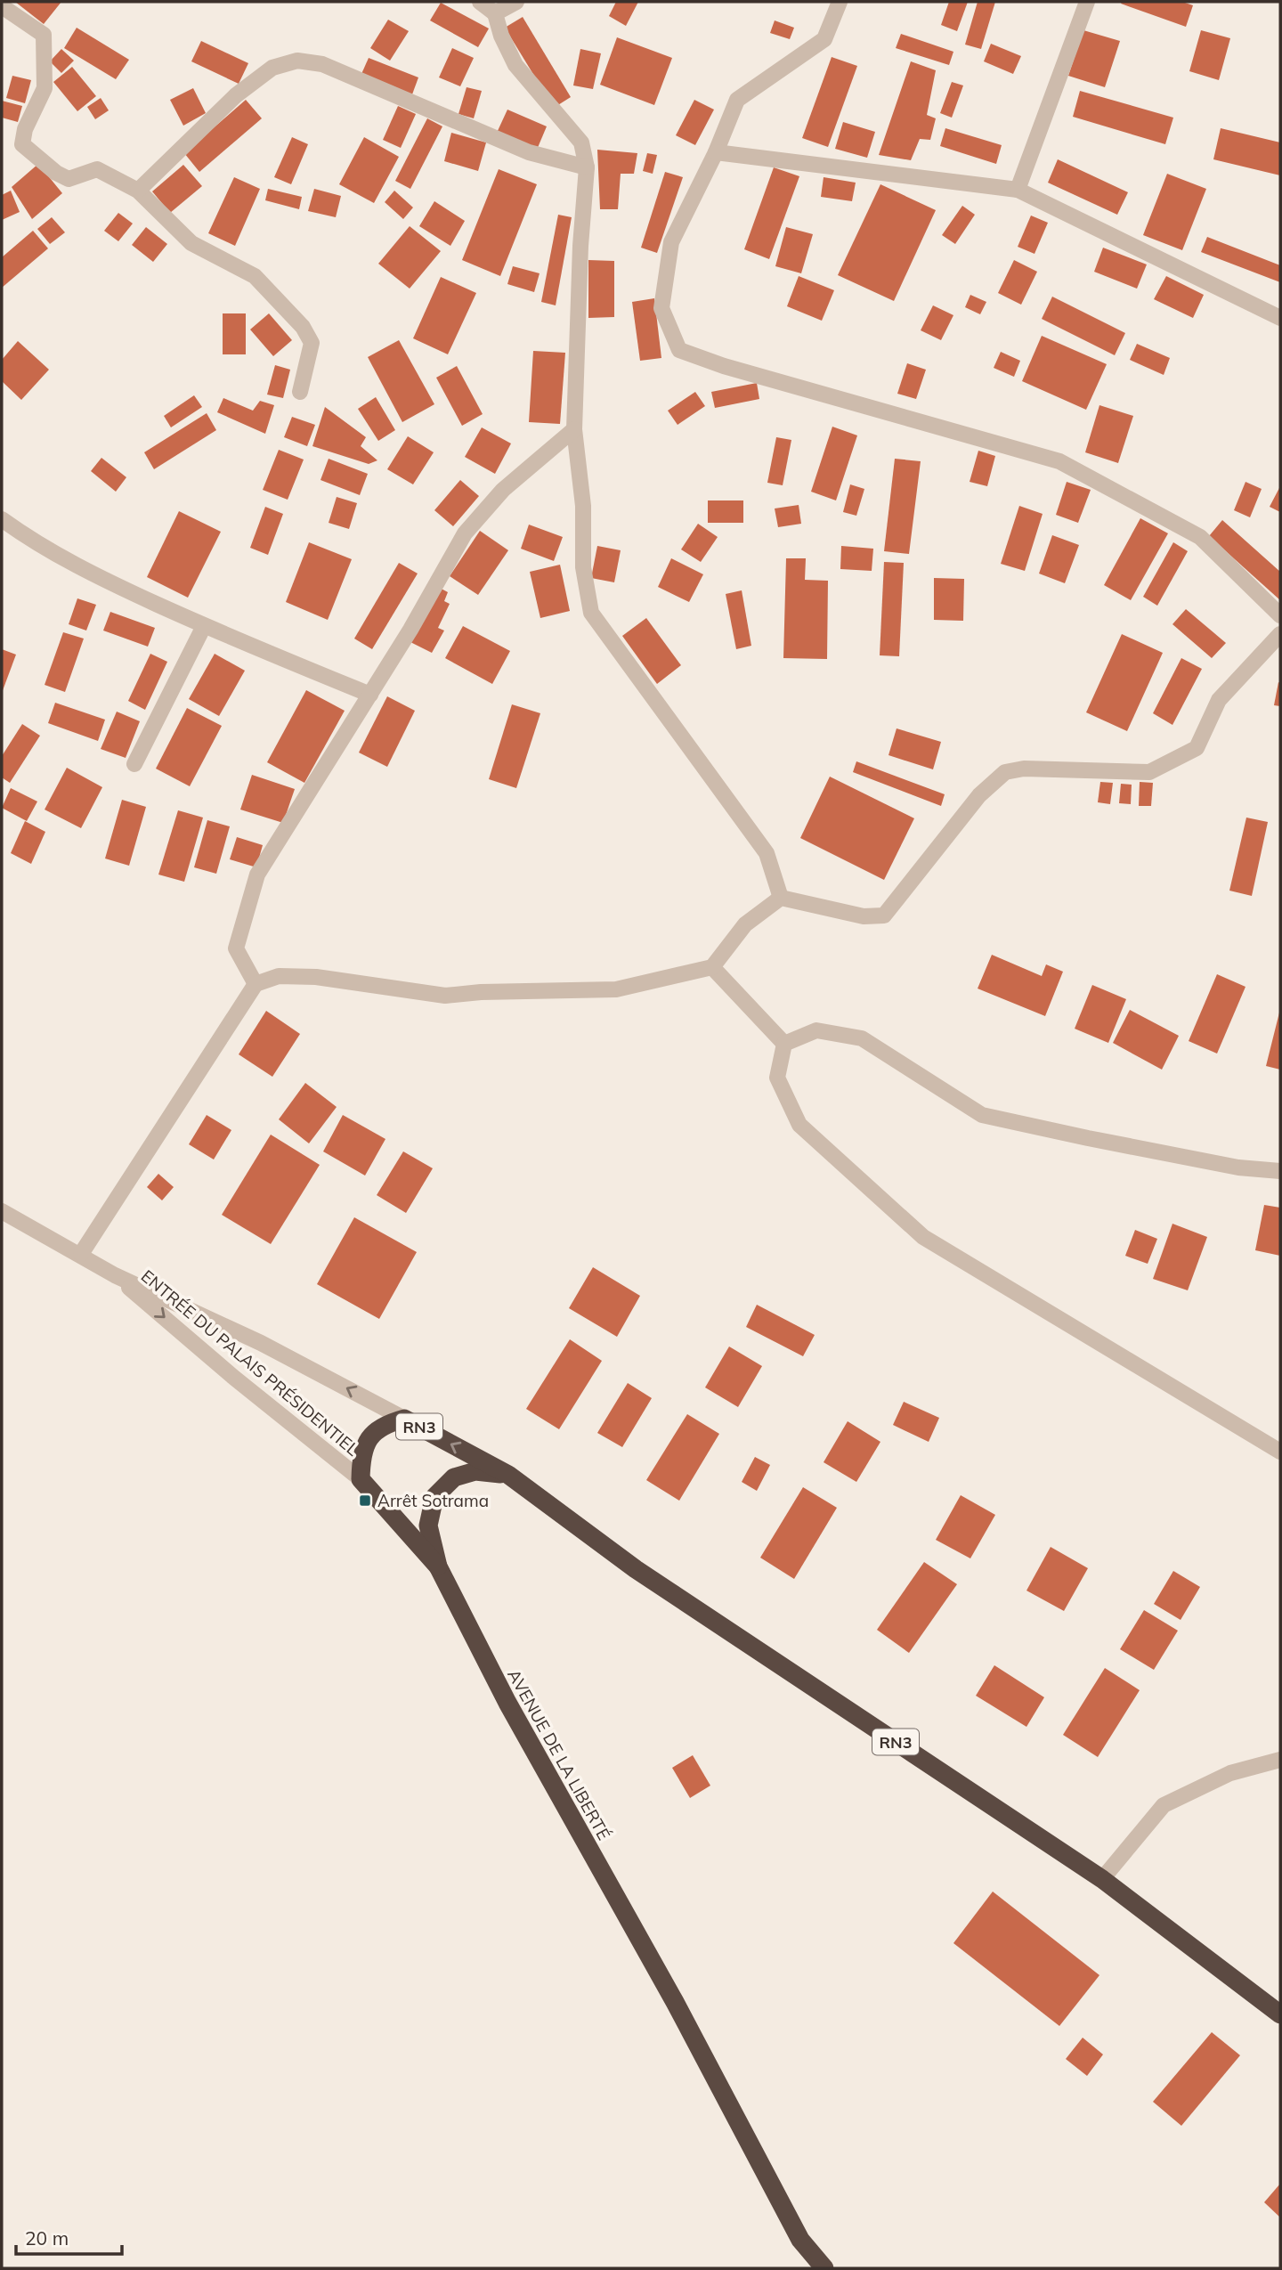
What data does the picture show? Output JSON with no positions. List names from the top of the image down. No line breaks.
{"streets":{"highway":["RN3","AVENUE DE LA LIBERTÉ"],"street":["ENTRÉE DU PALAIS PRÉSIDENTIEL"]},"crossings":[["ENTRÉE DU PALAIS PRÉSIDENTIEL","RN3"],["RN3","AVENUE DE LA LIBERTÉ"]],"places":{"transit":["Arrêt Sotrama"]},"scale_bar":"20 m"}
